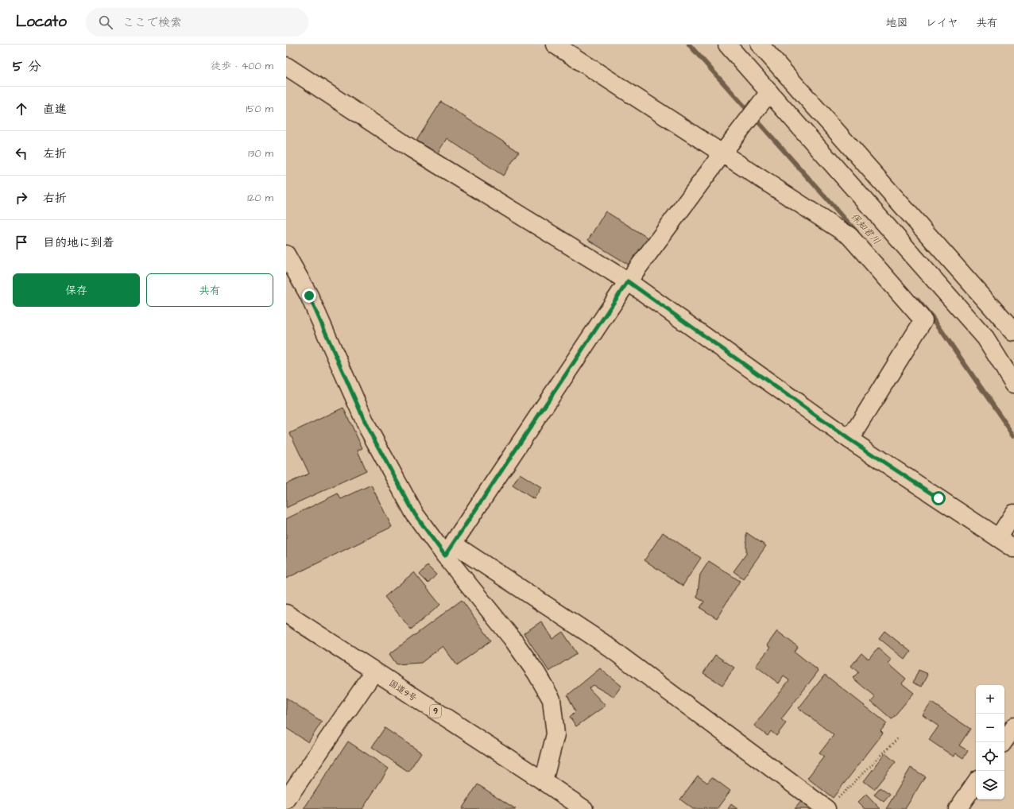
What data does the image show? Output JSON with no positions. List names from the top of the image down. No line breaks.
{"streets":{"main road":["国道9号","9"]},"water":["保知君川"],"page":{"header":"Locato","search":"ここで検索","nav":["地図","レイヤ","共有"],"heading":["5 分","徒歩 · 400 m"],"list":[["直進","150 m"],["左折","130 m"],["右折","120 m"],"目的地に到着"],"buttons":["保存","共有"],"map_buttons":["+","−"]}}
